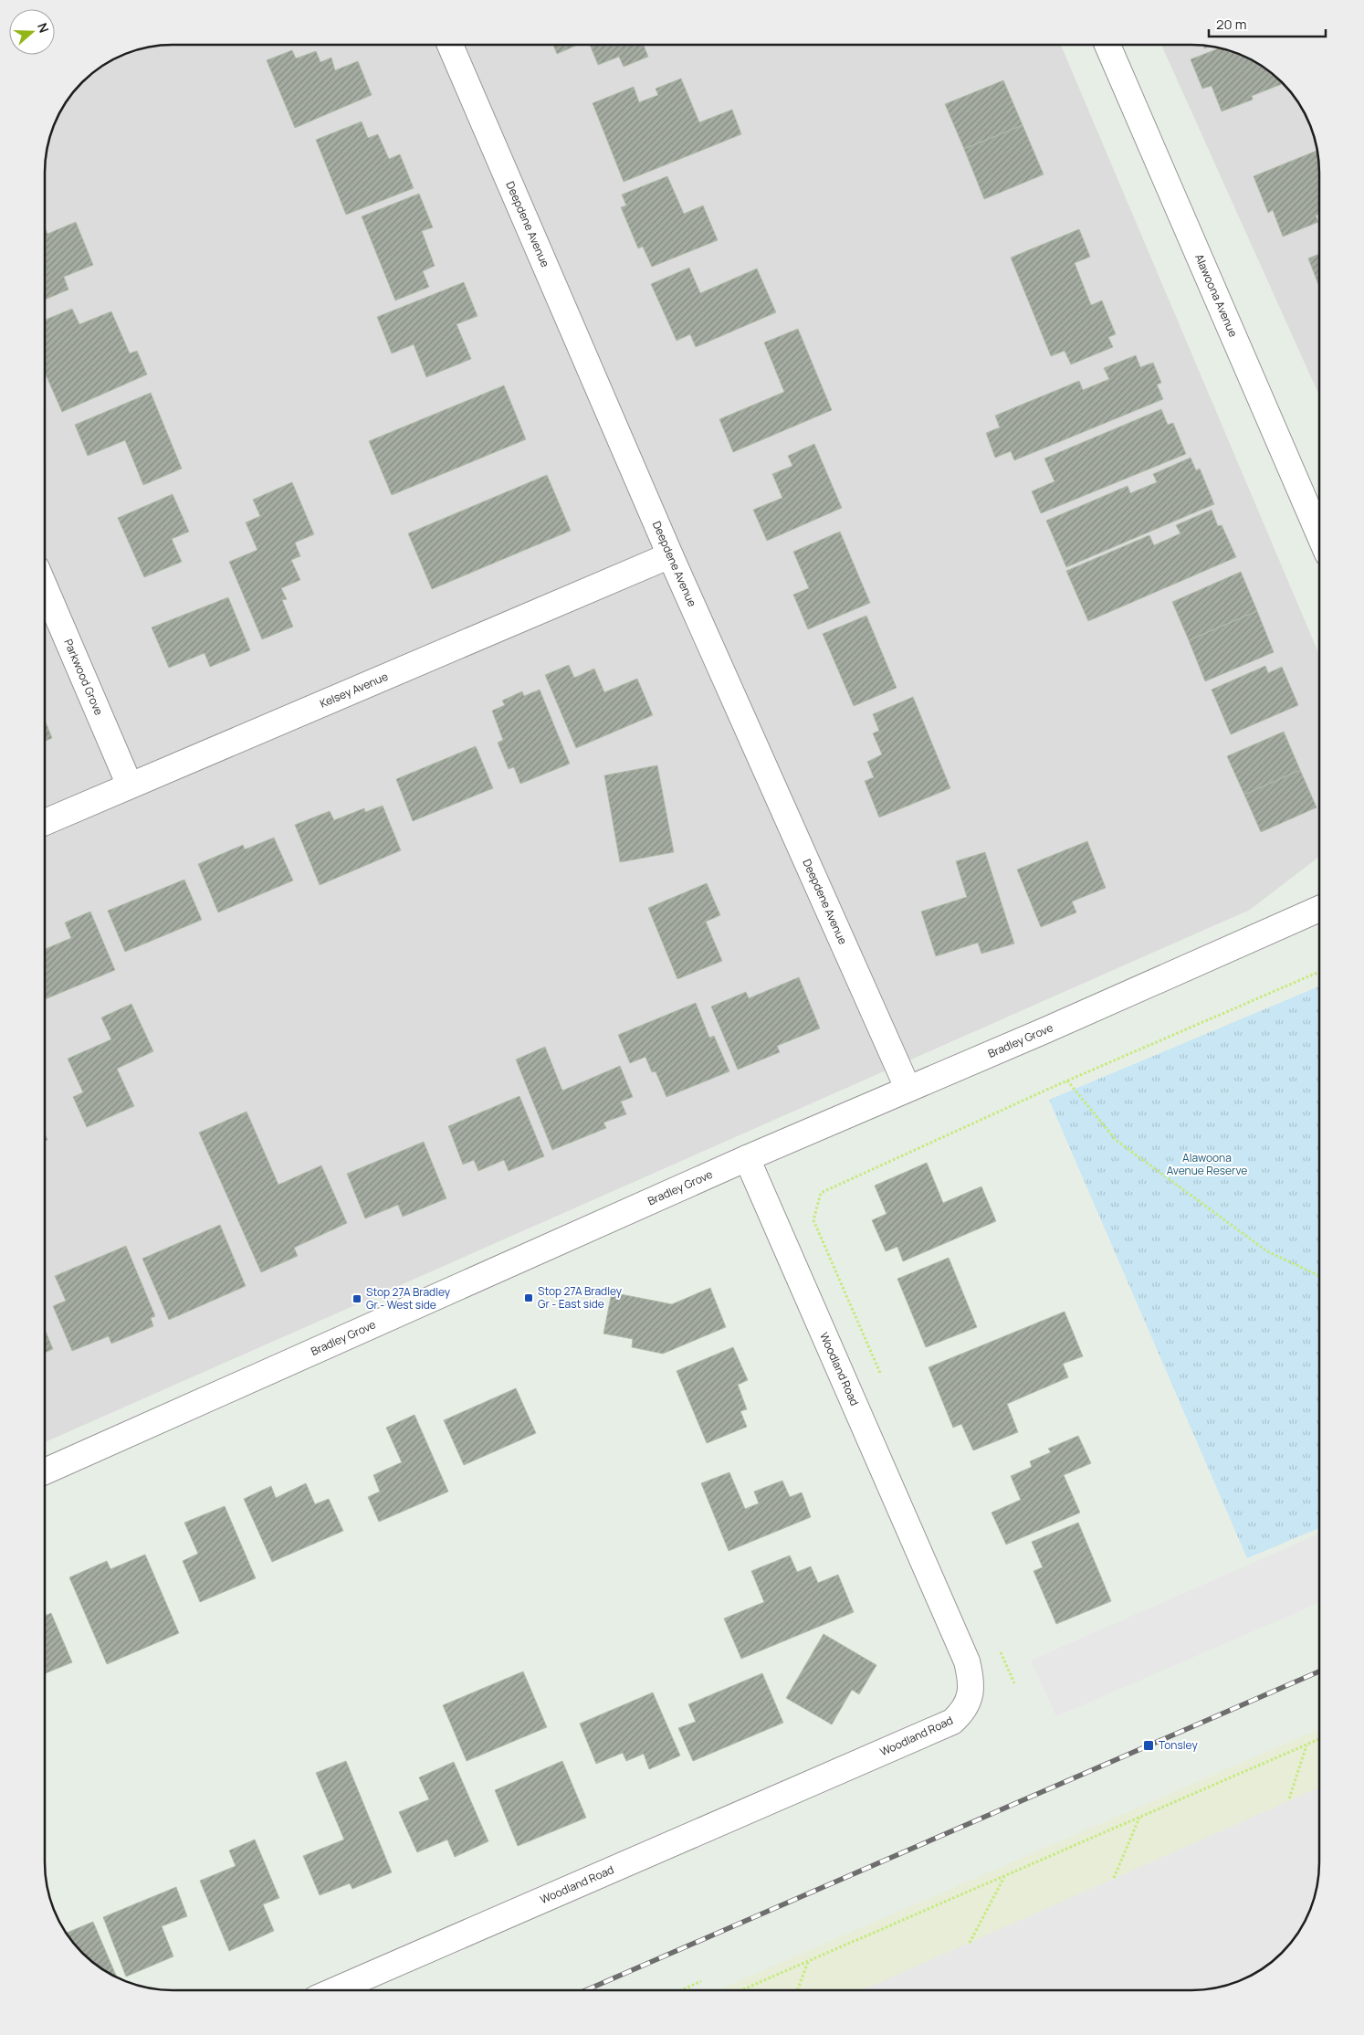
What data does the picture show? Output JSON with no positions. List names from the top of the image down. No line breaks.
{"streets":{"street":["Deepdene Avenue","Alawoona Avenue","Parkwood Grove","Kelsey Avenue","Bradley Grove","Woodland Road"]},"crossings":[["Deepdene Avenue","Kelsey Avenue"],["Deepdene Avenue","Bradley Grove"],["Parkwood Grove","Kelsey Avenue"],["Bradley Grove","Woodland Road"]],"parks":["Alawoona Avenue Reserve"],"places":{"transit":["Stop 27A Bradley Gr - East side","Stop 27A Bradley Gr - West side","Tonsley"]},"scale_bar":"20 m","north":"right"}
